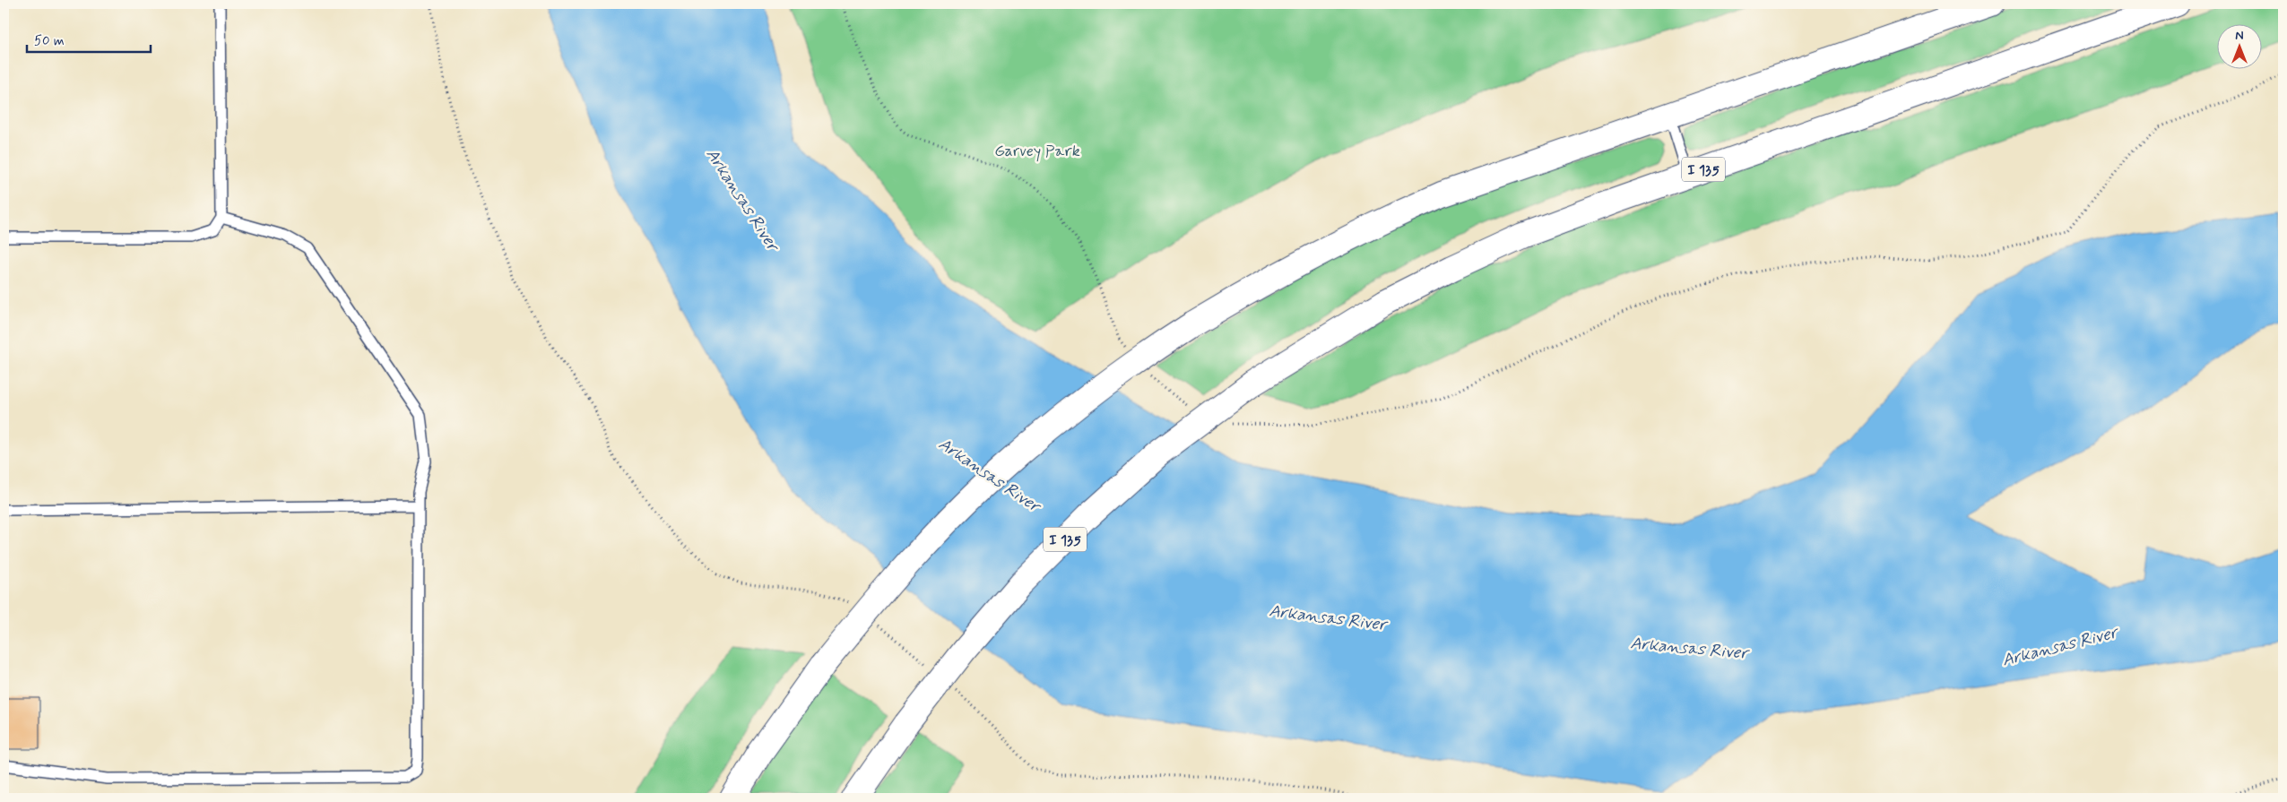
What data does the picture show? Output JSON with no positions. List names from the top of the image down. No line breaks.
{"streets":{"highway":["I 135"]},"water":["Arkansas River"],"parks":["Garvey Park"],"scale_bar":"50 m","north":"top"}
